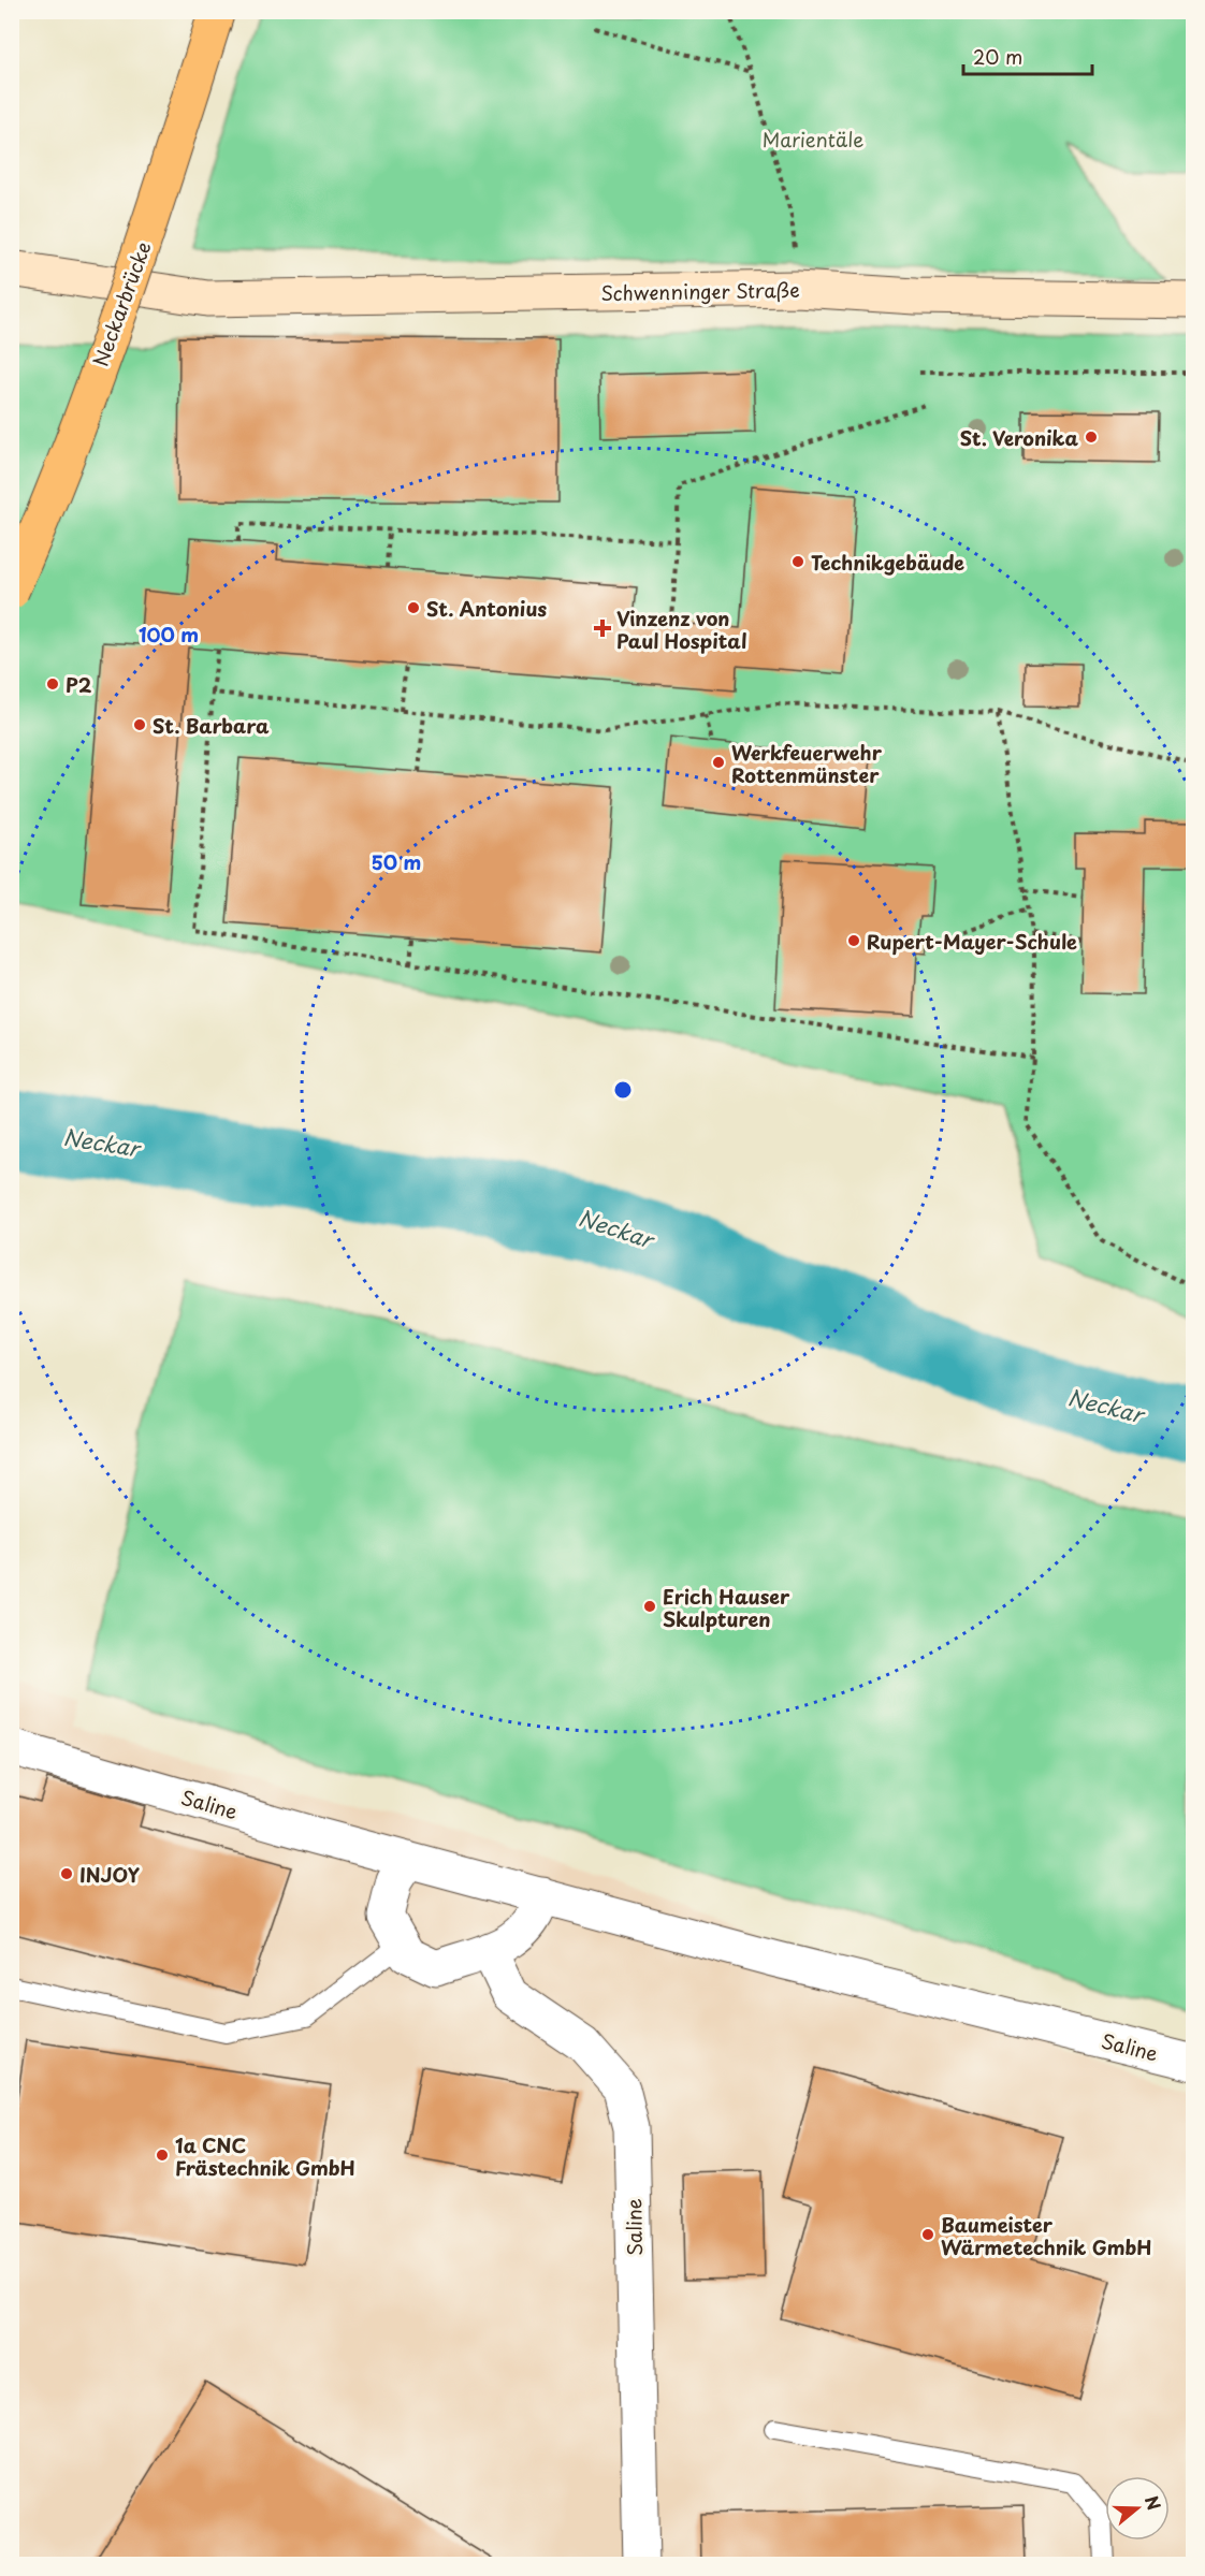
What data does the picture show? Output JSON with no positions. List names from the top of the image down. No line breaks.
{"streets":{"main road":["Neckarbrücke"],"street":["Schwenninger Straße","Saline"]},"water":["Neckar"],"parks":["Marientäle"],"places":{"other":["St. Veronika","Technikgebäude","St. Antonius","P2","St. Barbara","Werkfeuerwehr Rottenmünster","Rupert-Mayer-Schule","Erich Hauser Skulpturen","INJOY","1a CNC Frästechnik GmbH","Baumeister Wärmetechnik GmbH"],"health":["Vinzenz von Paul Hospital"]},"scale_bar":"20 m","north":"right","rings":["100 m","50 m"]}
